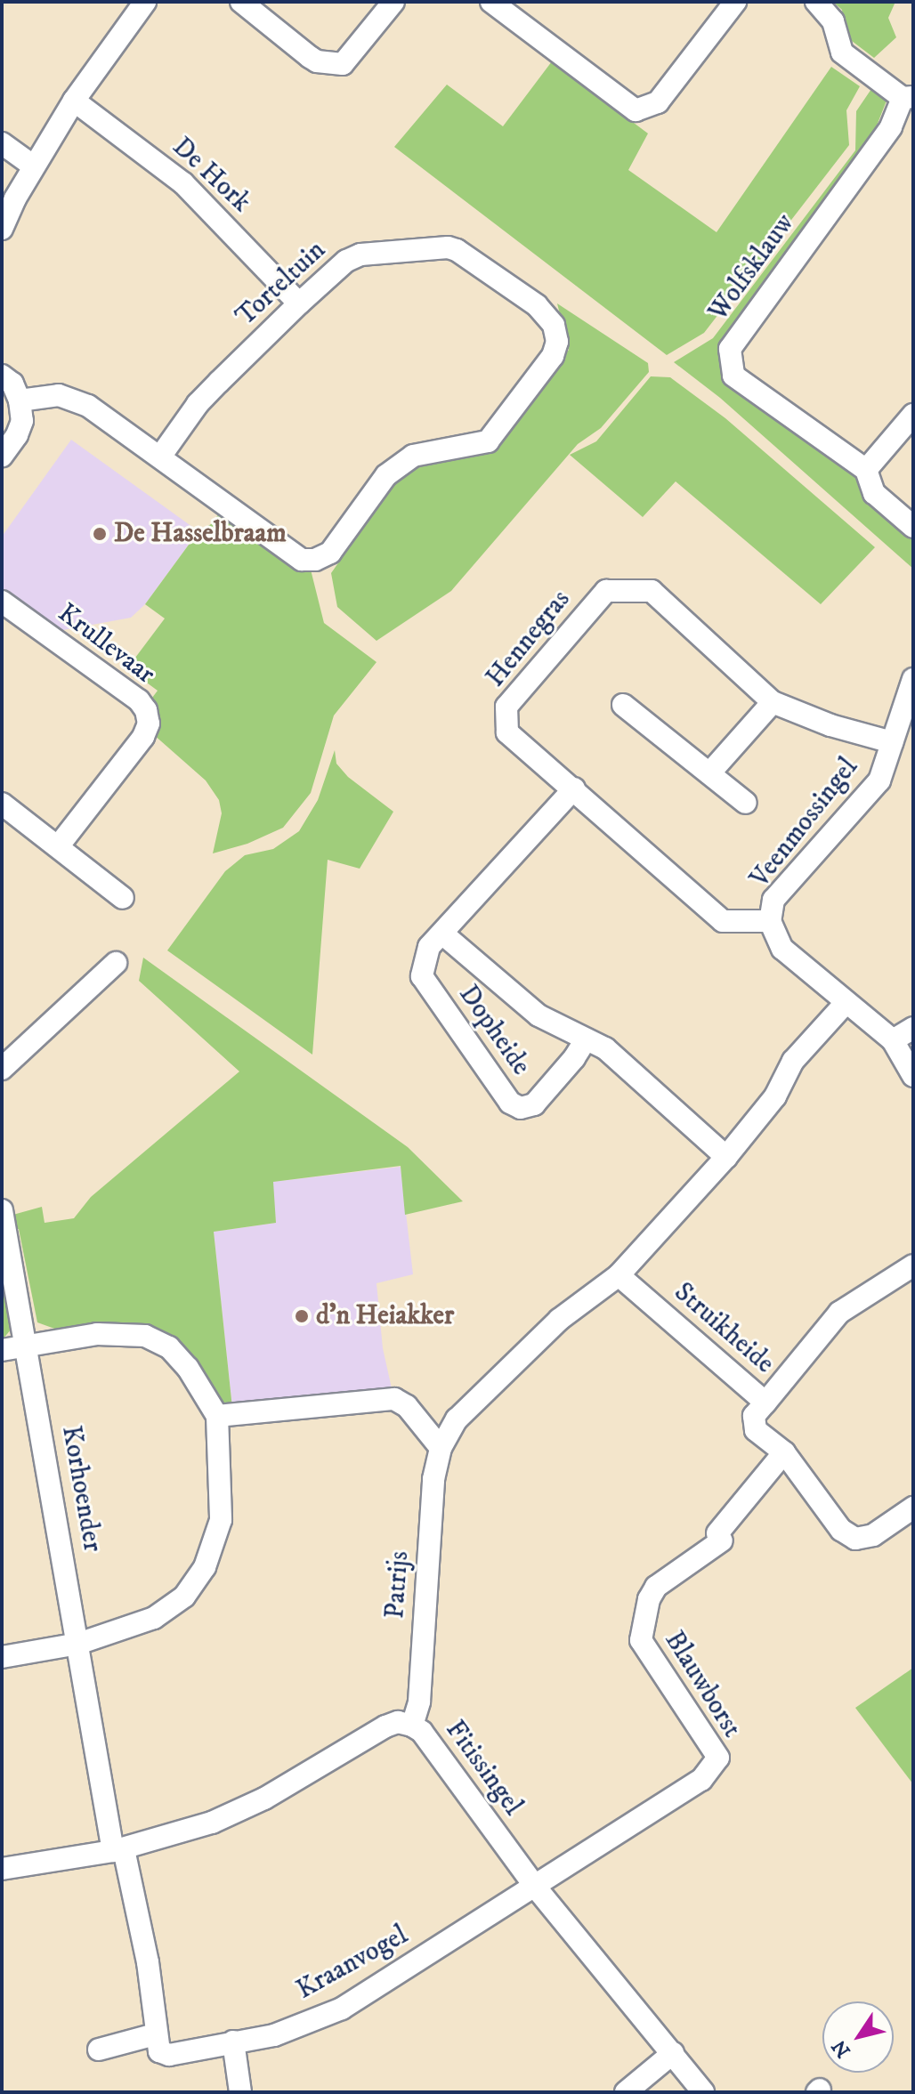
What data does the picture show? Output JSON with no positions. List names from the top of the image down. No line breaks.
{"streets":{"street":["De Hork","Wolfsklauw","Torteltuin","Hennegras","Krullevaar","Veenmossingel","Dopheide","Struikheide","Korhoender","Patrijs","Blauwborst","Fitissingel","Kraanvogel"]},"crossings":[["De Hork","Torteltuin"],["Hennegras","Veenmossingel"],["Hennegras","Dopheide"],["Struikheide","Patrijs"],["Struikheide","Blauwborst"],["Korhoender","Fitissingel"],["Korhoender","Kraanvogel"],["Patrijs","Fitissingel"],["Blauwborst","Fitissingel"],["Blauwborst","Kraanvogel"],["Fitissingel","Kraanvogel"]],"places":["De Hasselbraam","d'n Heiakker"],"north":"bottom left"}
